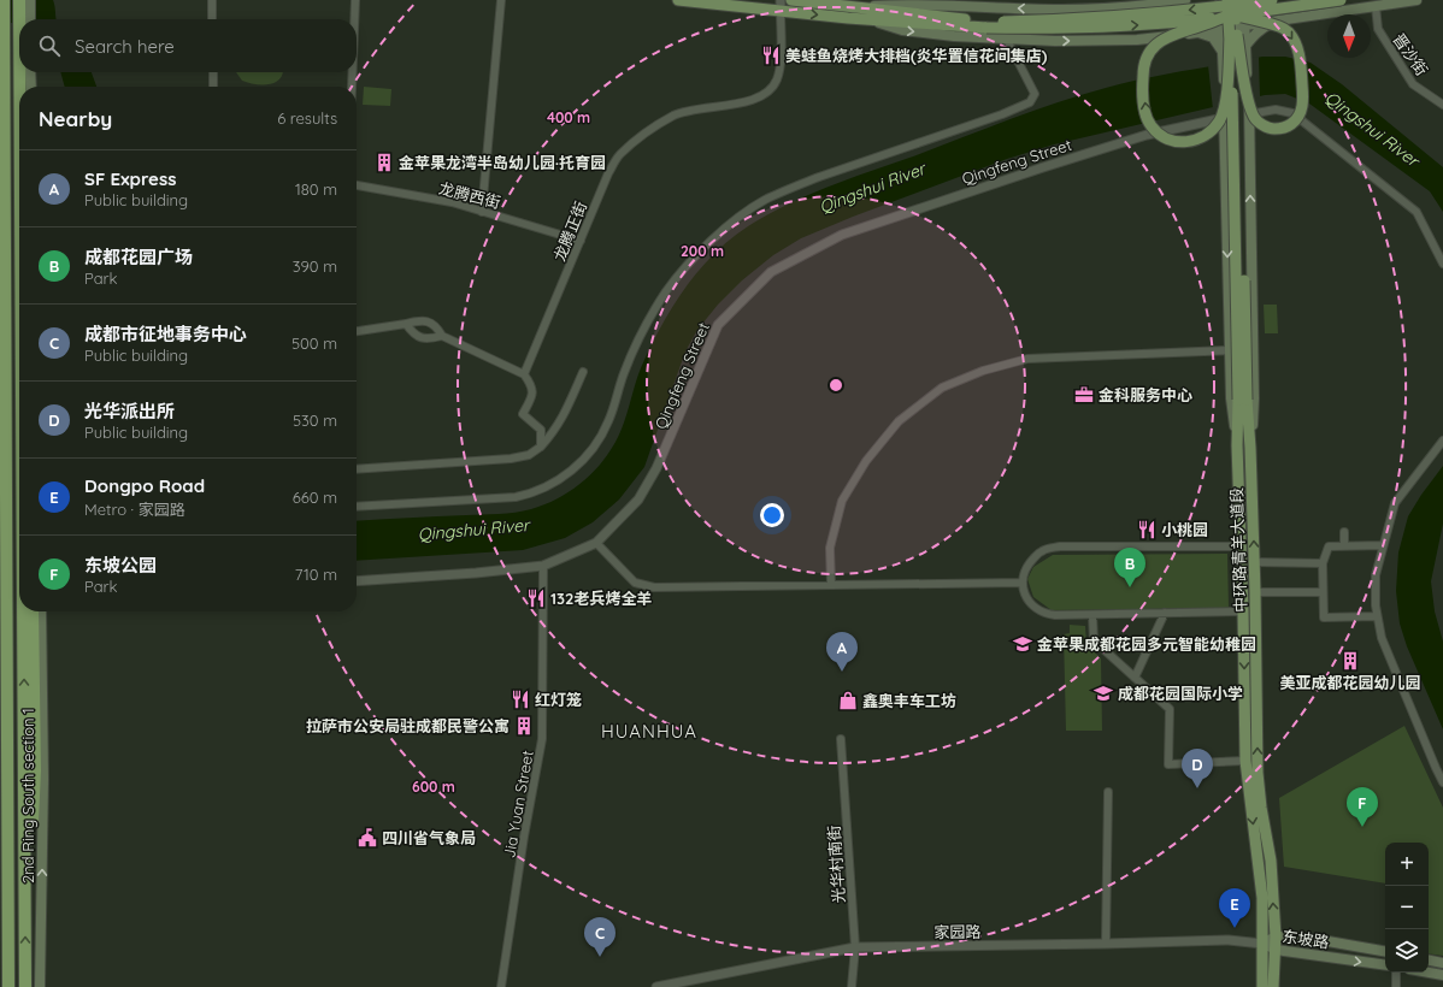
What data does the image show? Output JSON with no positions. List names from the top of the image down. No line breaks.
{"streets":{"main road":["中环路青羊大道段","2nd Ring South section 1","东坡路"],"street":["晋沙街","Qingfeng Street","龙腾西街","龙腾正街","Jia Yuan Street","光华村南街","家园路"]},"crossings":[["Qingfeng Street","Jia Yuan Street"],["龙腾西街","龙腾正街"],["中环路青羊大道段","家园路"],["中环路青羊大道段","东坡路"],["光华村南街","家园路"],["家园路","东坡路"]],"one_way":["2nd Ring South section 1"],"districts":["HUANHUA"],"water":["Qingshui River"],"places":{"restaurant":["美蛙鱼烧烤大排档(炎华置信花间集店)","小桃园","132老兵烤全羊","红灯笼"],"building":["金苹果龙湾半岛幼儿园·托育园","美亚成都花园幼儿园","拉萨市公安局驻成都民警公寓"],"office":["金科服务中心"],"school or university":["金苹果成都花园多元智能幼稚园","成都花园国际小学"],"shop":["鑫奥丰车工坊"],"public building":["四川省气象局"]},"north":"bottom","page":{"search":"Search here","heading":["Nearby","6 results"],"list":[{"mark":"A","name":"SF Express","note":"Public building","value":"180 m"},{"mark":"B","name":"成都花园广场","note":"Park","value":"390 m"},{"mark":"C","name":"成都市征地事务中心","note":"Public building","value":"500 m"},{"mark":"D","name":"光华派出所","note":"Public building","value":"530 m"},{"mark":"E","name":"Dongpo Road","note":"Metro · 家园路","value":"660 m"},{"mark":"F","name":"东坡公园","note":"Park","value":"710 m"}],"pins":["B","A","D","F","E","C"],"map_buttons":["+","−"]},"rings":["400 m","200 m","600 m"]}
